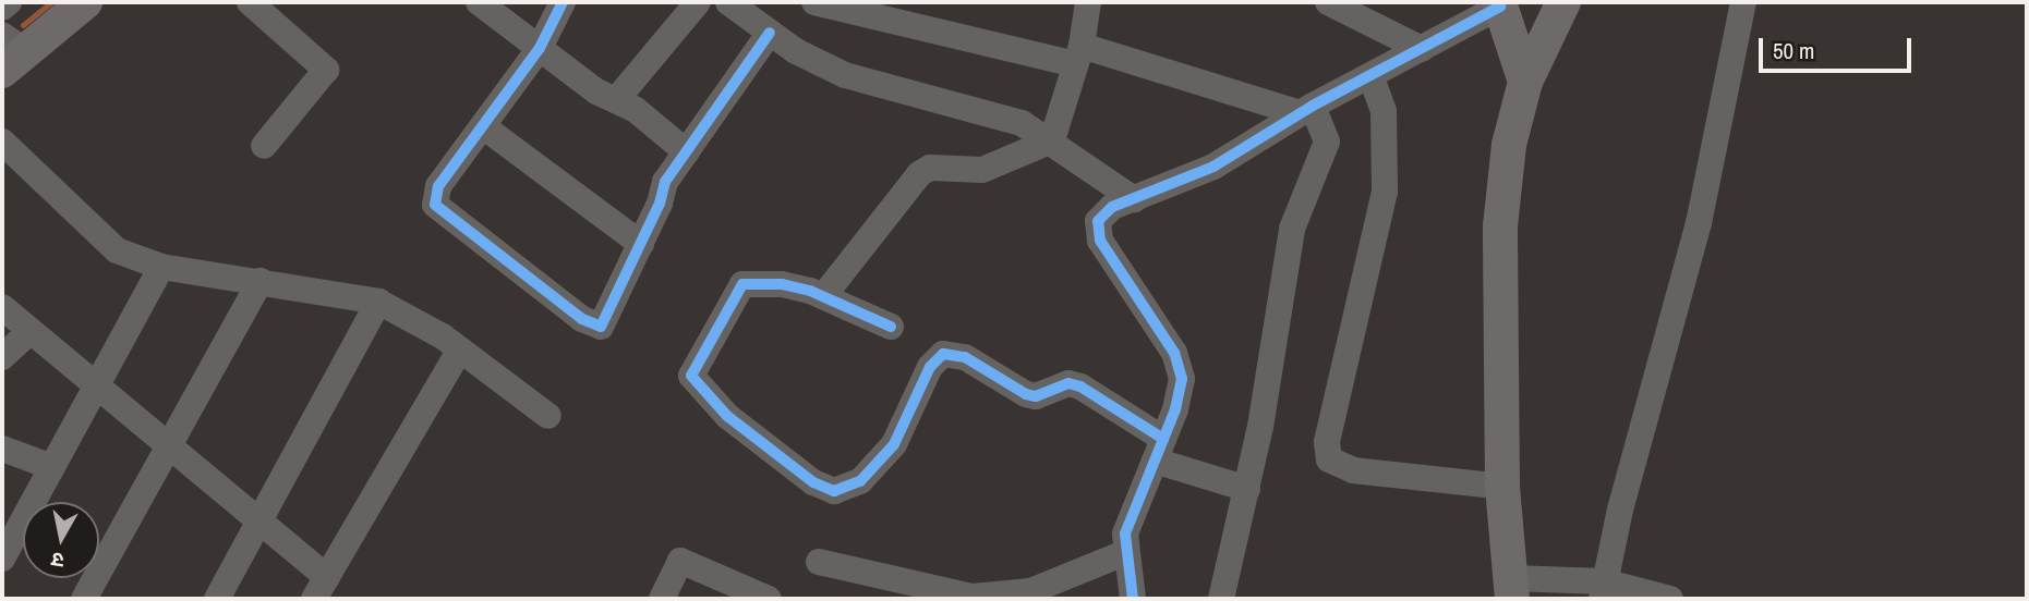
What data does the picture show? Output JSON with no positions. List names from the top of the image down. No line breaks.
{"scale_bar":"50 m","north":"bottom"}
